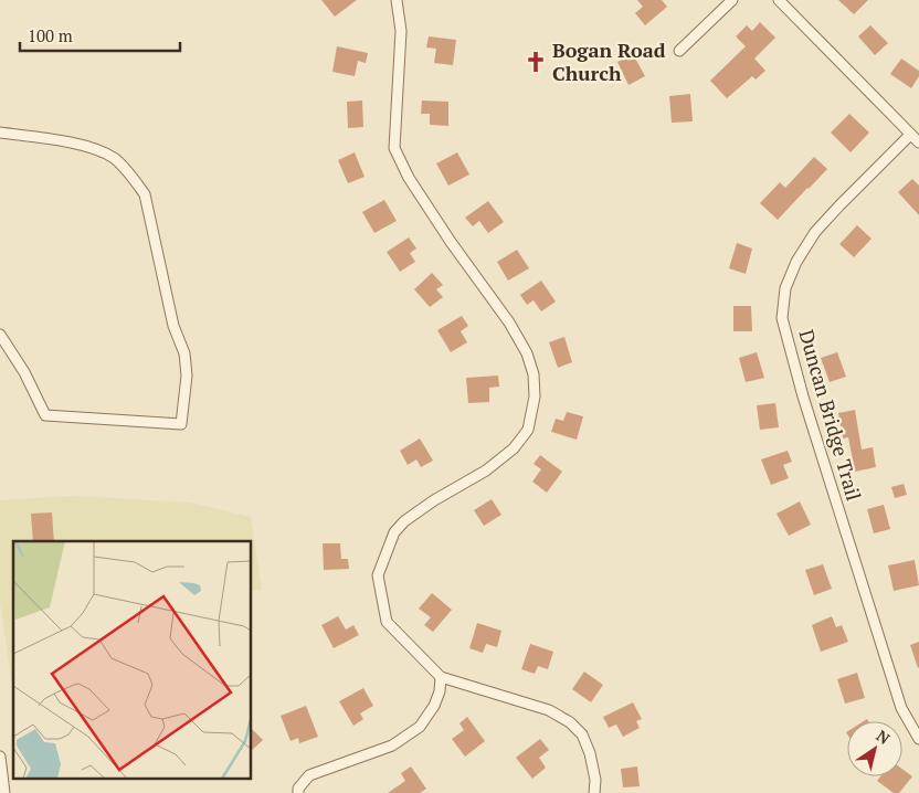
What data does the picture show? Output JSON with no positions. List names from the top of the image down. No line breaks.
{"streets":{"street":["Duncan Bridge Trail"]},"places":{"church":["Bogan Road Church"]},"scale_bar":"100 m","north":"top right"}
